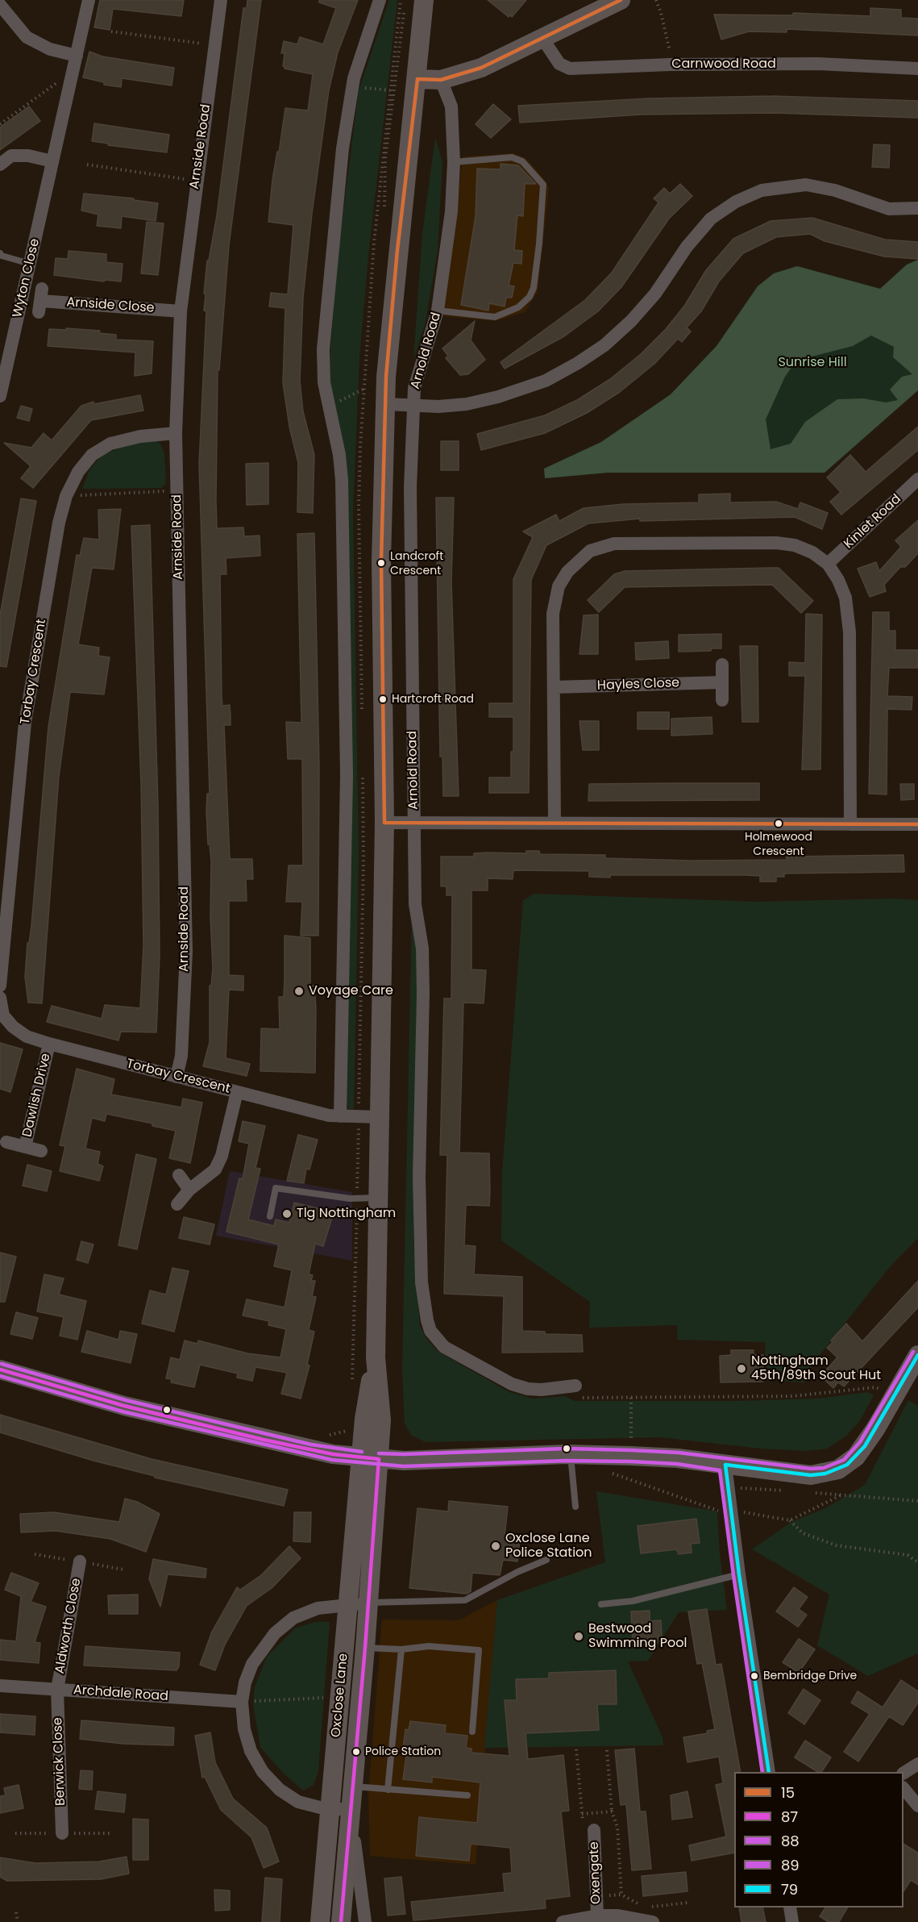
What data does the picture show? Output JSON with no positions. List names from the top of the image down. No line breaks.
{"streets":{"main road":["Oxclose Lane"],"street":["Carnwood Road","Arnside Road","Wyton Close","Arnside Close","Arnold Road","Kinlet Road","Torbay Crescent","Hayles Close","Dawlish Drive","Aldworth Close","Archdale Road","Berwick Close","Oxengate"]},"crossings":[["Arnside Road","Arnside Close"],["Arnside Road","Torbay Crescent"],["Torbay Crescent","Dawlish Drive"],["Aldworth Close","Archdale Road"],["Aldworth Close","Berwick Close"],["Archdale Road","Berwick Close"]],"parks":["Sunrise Hill"],"places":["Landcroft Crescent","Hartcroft Road","Holmewood Crescent","Voyage Care","Tlg Nottingham","Nottingham 45th/89th Scout Hut","Oxclose Lane Police Station","Bestwood Swimming Pool","Bembridge Drive","Police Station"],"lines":["transit line 15","transit line 89","transit line 79","transit line 87","transit line 88"],"legend":["15","87","88","89","79"]}
